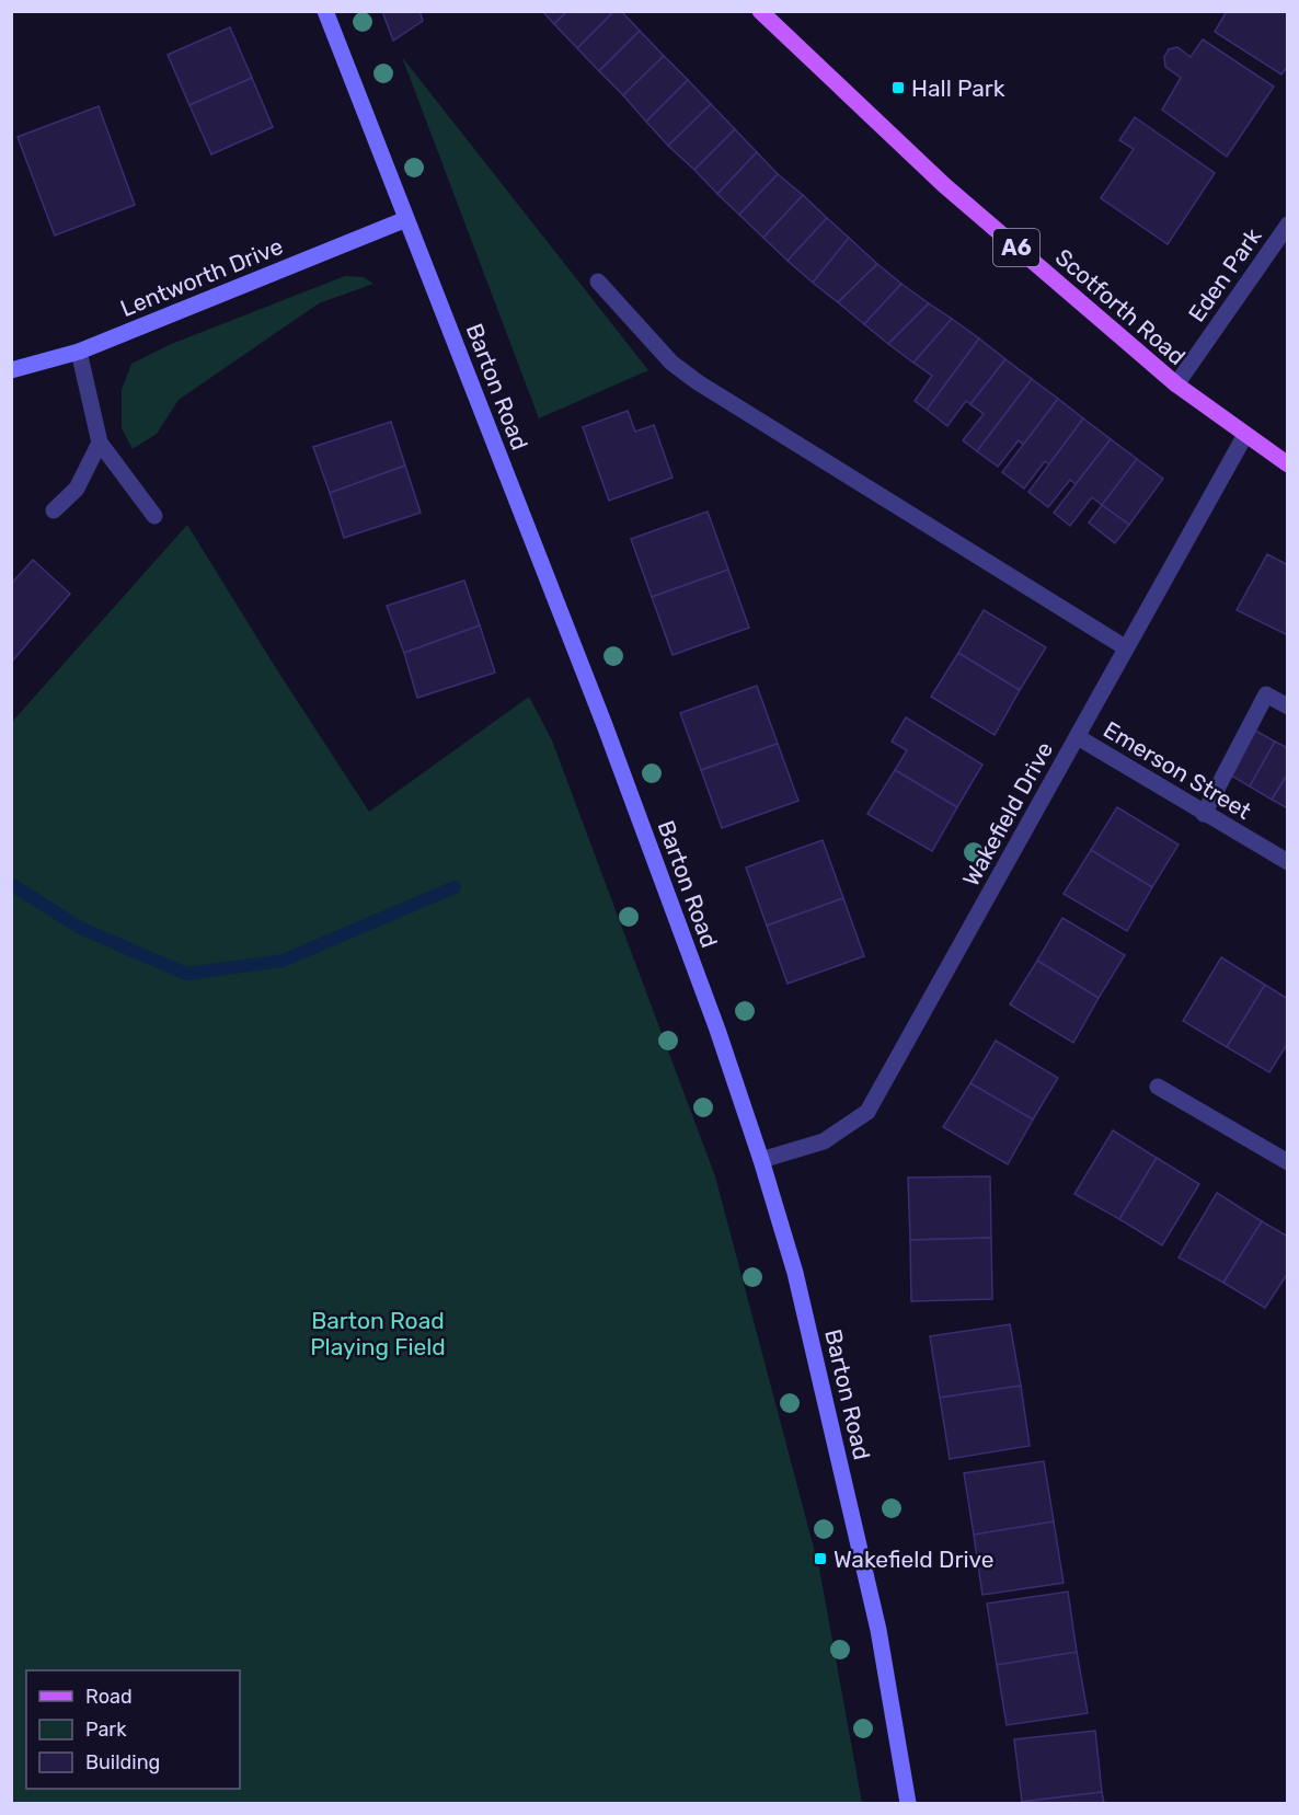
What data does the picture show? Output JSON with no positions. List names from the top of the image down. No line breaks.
{"streets":{"main road":["A6","Scotforth Road"],"street":["Eden Park","Lentworth Drive","Barton Road","Emerson Street","Wakefield Drive"]},"crossings":[["Eden Park","Scotforth Road"],["Lentworth Drive","Barton Road"],["Scotforth Road","Wakefield Drive"],["Barton Road","Wakefield Drive"],["Emerson Street","Wakefield Drive"]],"parks":["Barton Road Playing Field"],"places":{"transit":["Hall Park","Wakefield Drive"]},"legend":["Road","Park","Building"]}
